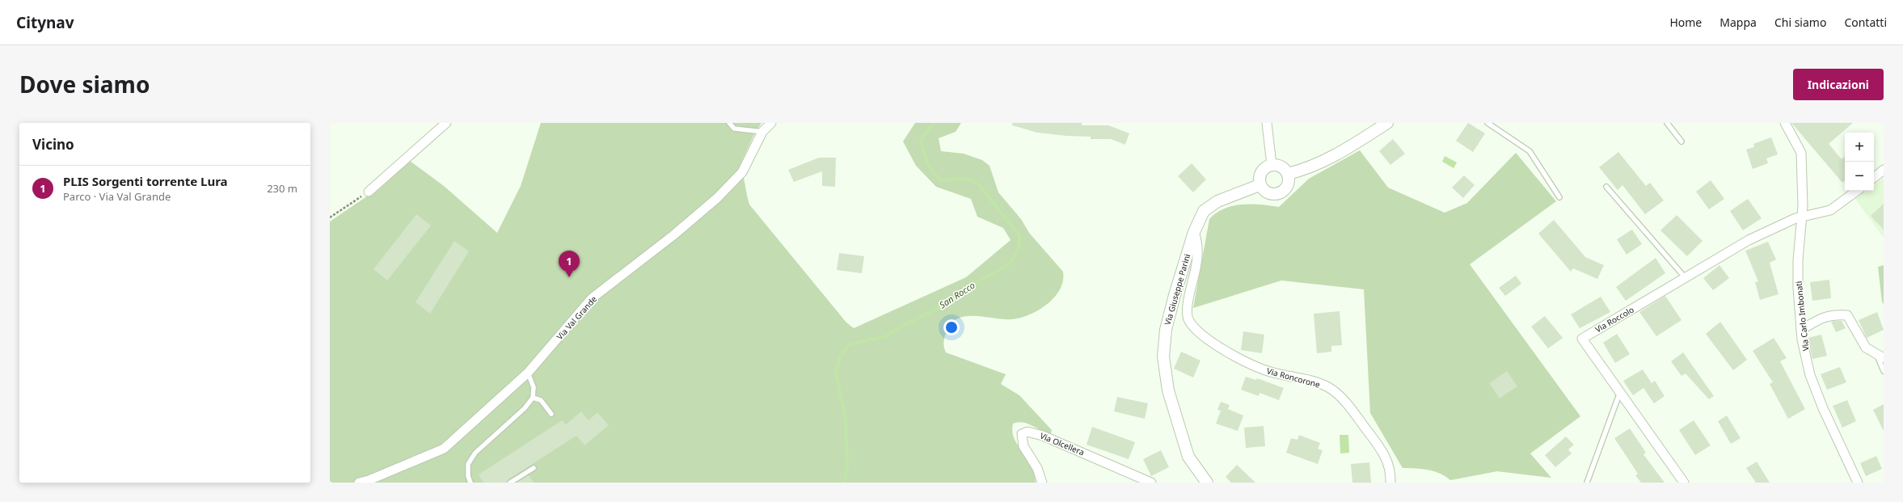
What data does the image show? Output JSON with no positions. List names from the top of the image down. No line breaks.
{"streets":{"street":["Via Giuseppe Parini","Via Carlo Imbonati","Via Val Grande","Via Roccolo","Via Roncorone","Via Olcellera"]},"crossings":[["Via Giuseppe Parini","Via Roncorone"],["Via Carlo Imbonati","Via Roccolo"]],"water":["San Rocco"],"page":{"header":"Citynav","nav":["Home","Mappa","Chi siamo","Contatti"],"title":"Dove siamo","buttons":"Indicazioni","heading":"Vicino","map_buttons":["+","−"],"list":[{"mark":"1","name":"PLIS Sorgenti torrente Lura","note":"Parco · Via Val Grande","value":"230 m"}],"pins":"1"}}
